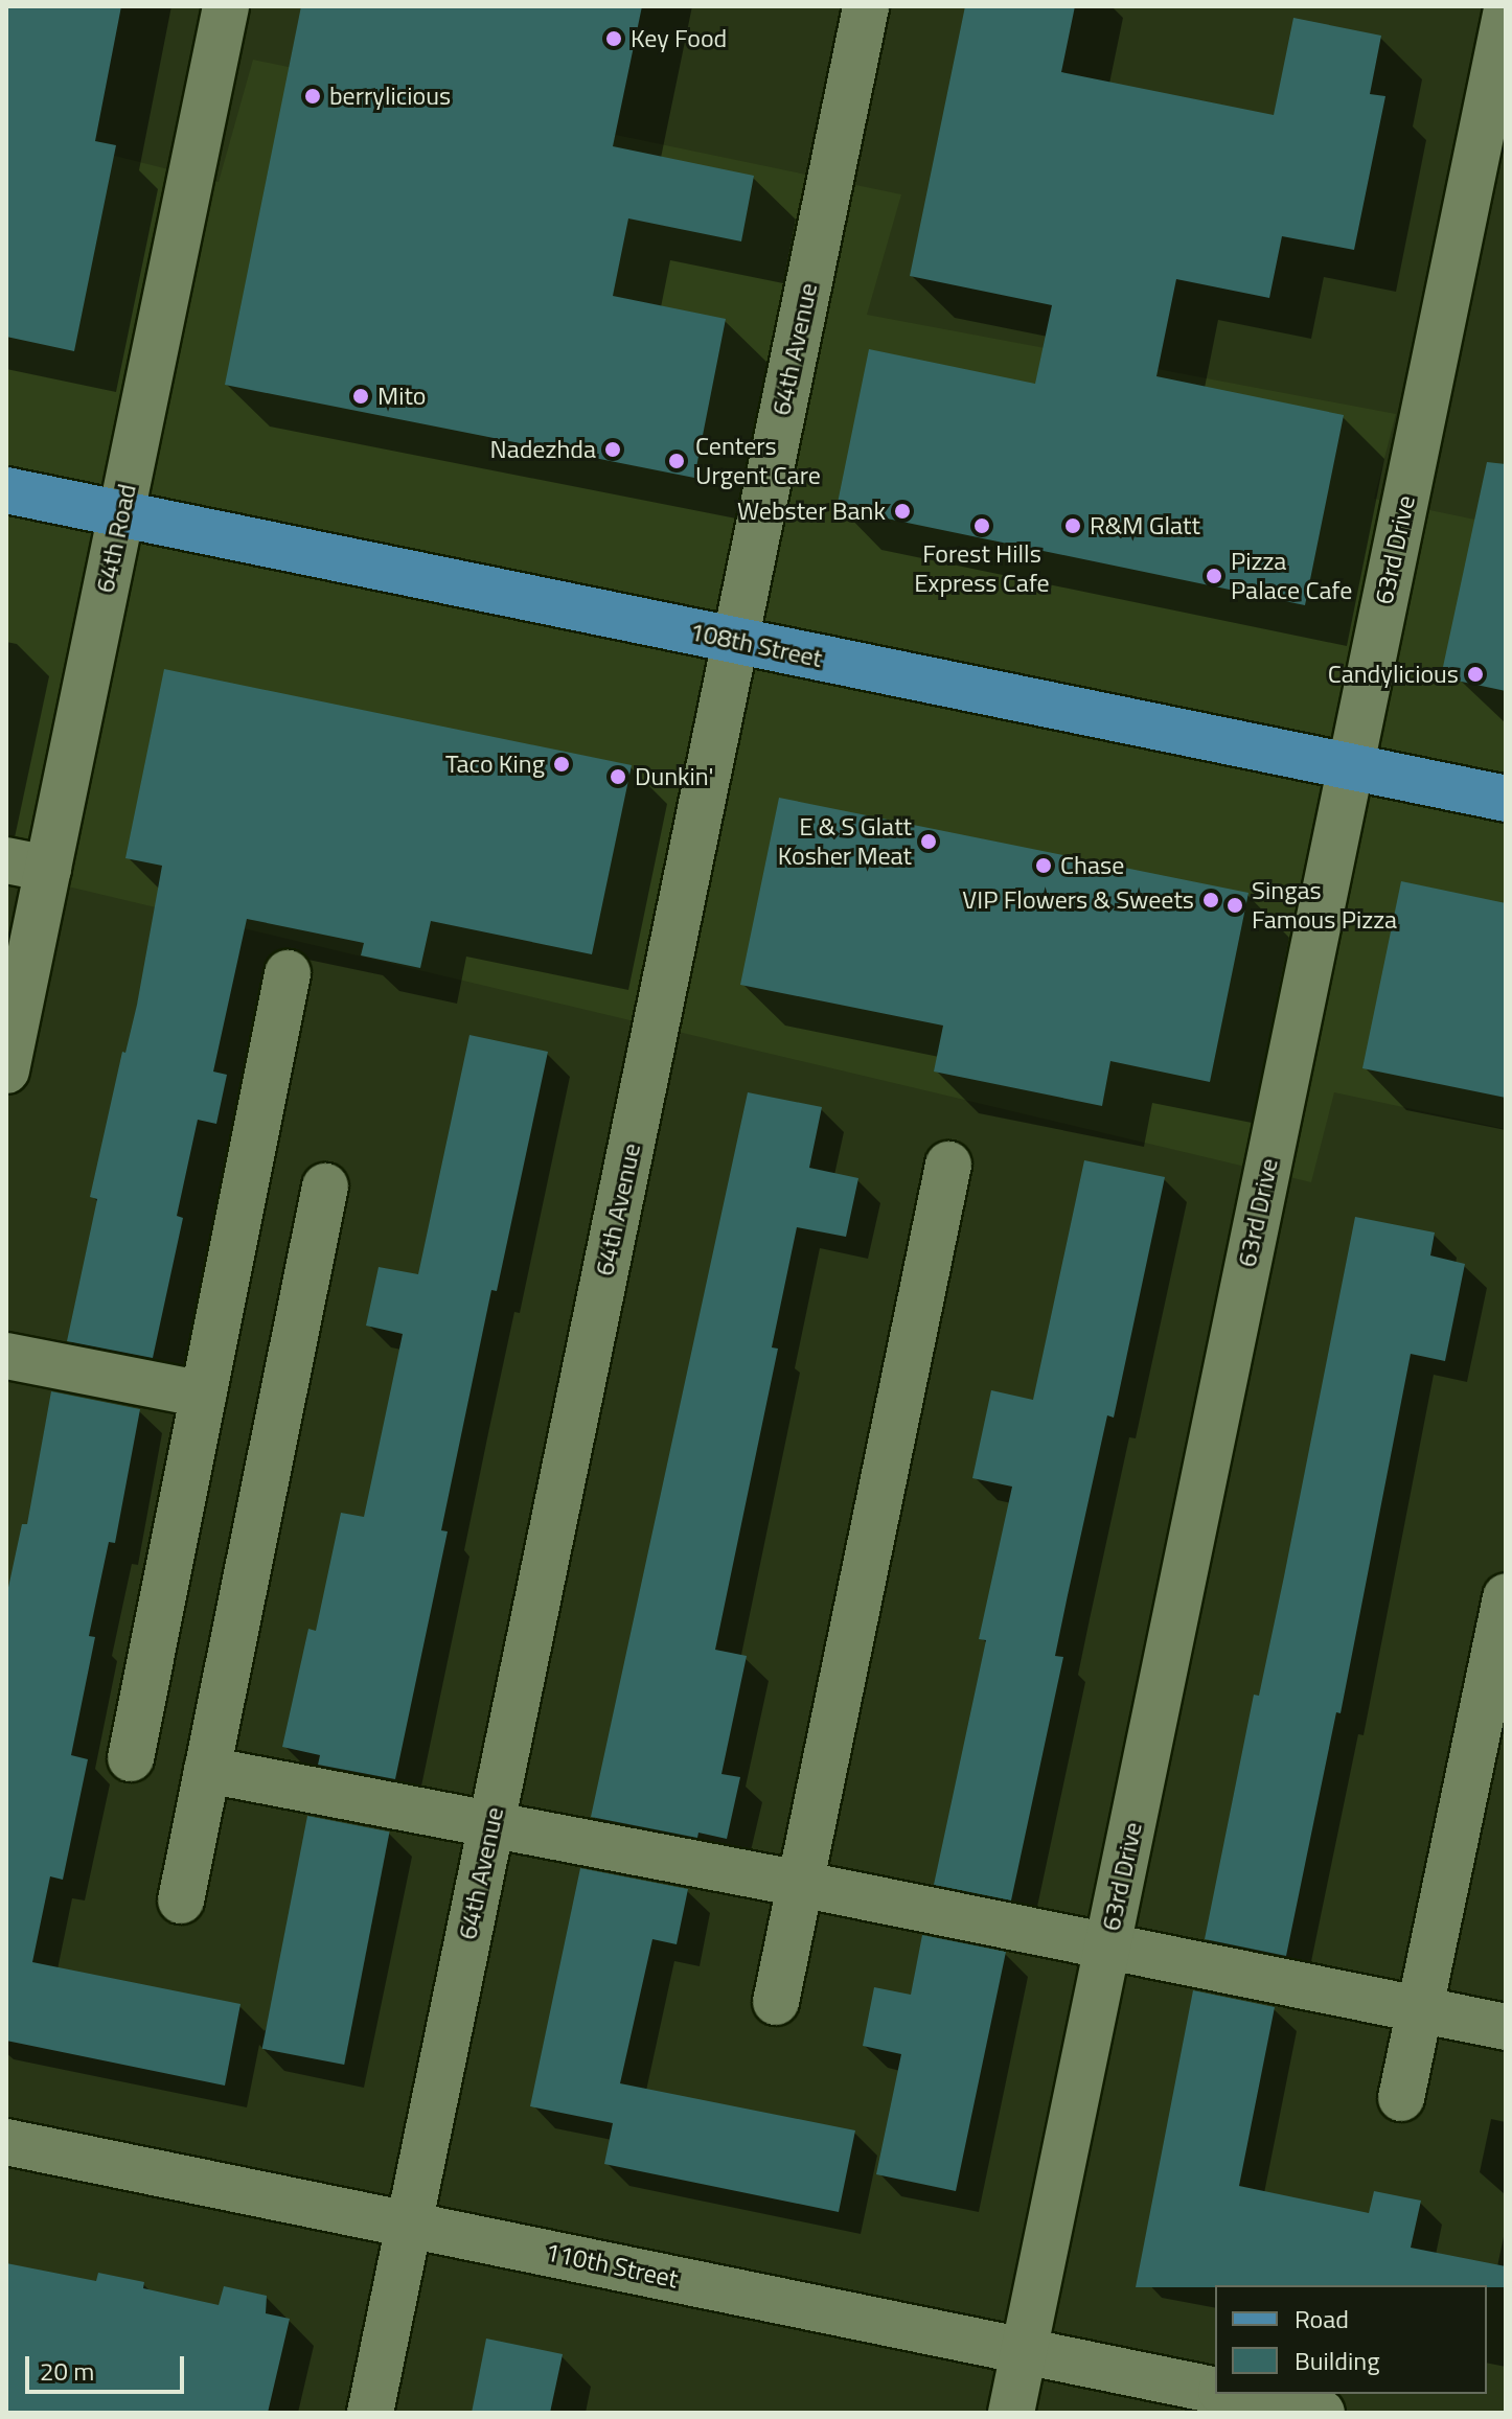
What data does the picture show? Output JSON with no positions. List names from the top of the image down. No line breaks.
{"streets":{"main road":["108th Street"],"street":["64th Avenue","64th Road","63rd Drive","110th Street"]},"crossings":[["64th Avenue","108th Street"],["64th Avenue","110th Street"],["64th Road","108th Street"],["63rd Drive","108th Street"],["63rd Drive","110th Street"]],"places":["Key Food","berrylicious","Mito","Nadezhda","Centers Urgent Care","Webster Bank","Forest Hills Express Cafe","R&M Glatt","Pizza Palace Cafe","Candylicious","Taco King","Dunkin'","E & S Glatt Kosher Meat","Chase","VIP Flowers & Sweets","Singas Famous Pizza"],"legend":["Road","Building"],"scale_bar":"20 m"}
